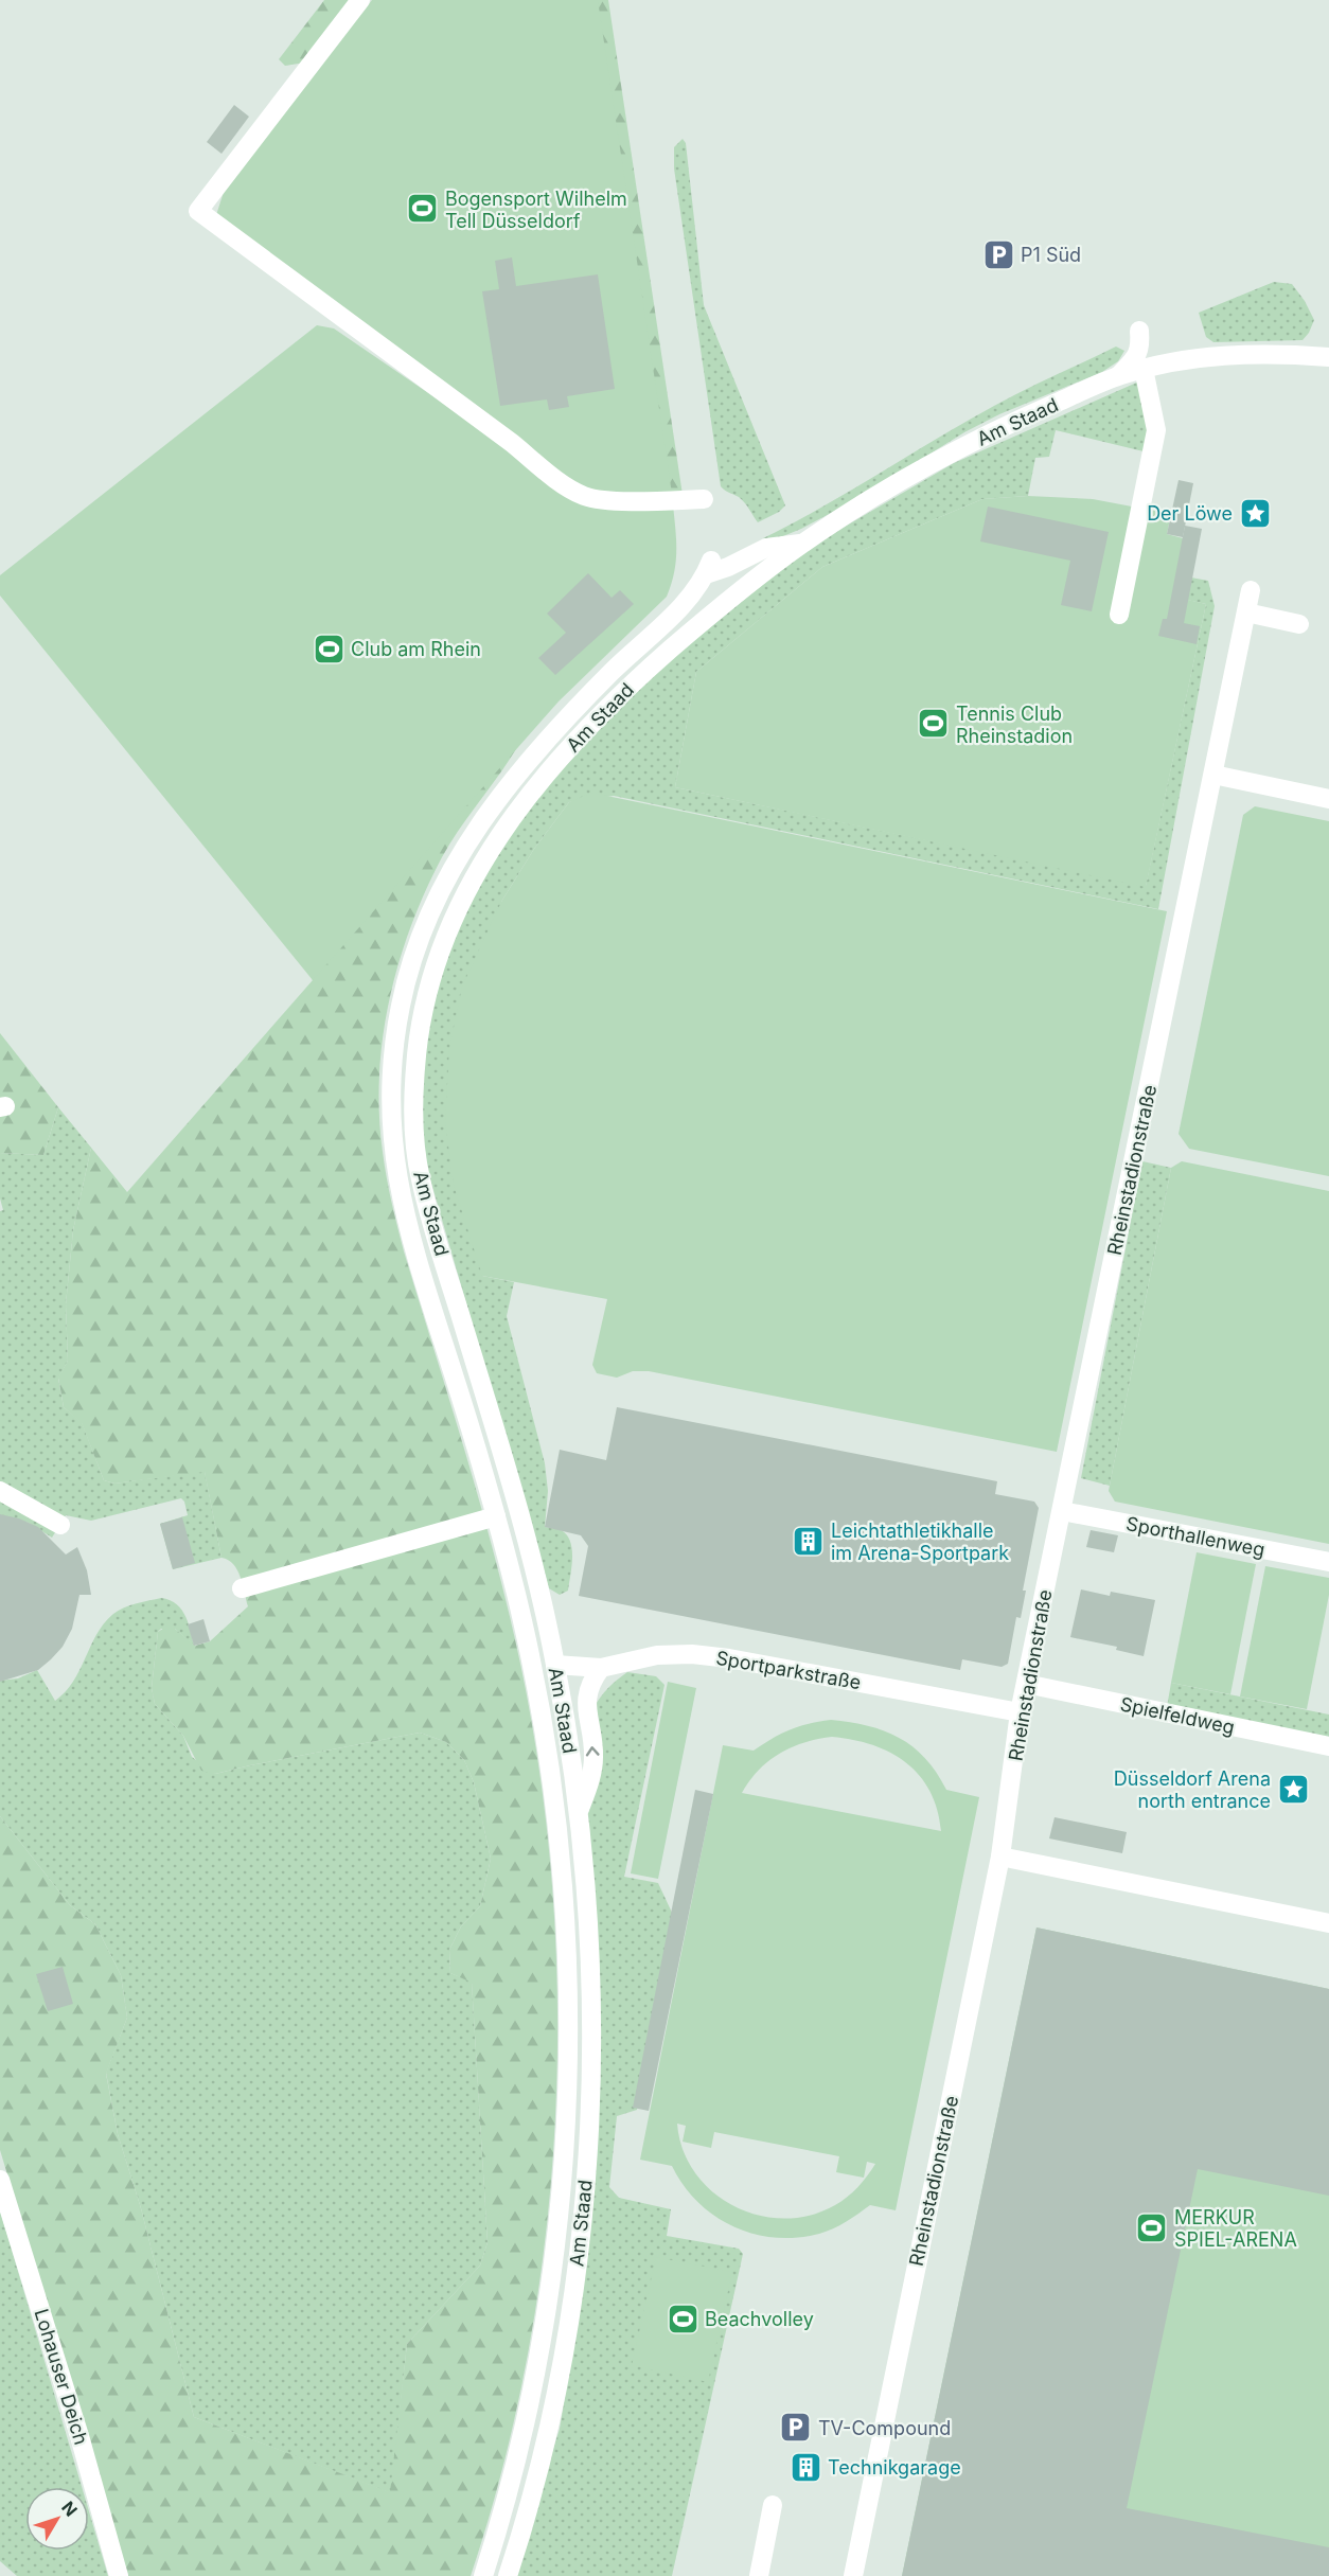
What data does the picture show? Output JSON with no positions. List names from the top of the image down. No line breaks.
{"streets":{"street":["Am Staad","Rheinstadionstraße","Sporthallenweg","Sportparkstraße","Spielfeldweg","Lohauser Deich"]},"crossings":[["Am Staad","Sportparkstraße"],["Rheinstadionstraße","Sporthallenweg"],["Rheinstadionstraße","Sportparkstraße"],["Rheinstadionstraße","Spielfeldweg"]],"places":{"sports":["Bogensport Wilhelm Tell Düsseldorf","Club am Rhein","Tennis Club Rheinstadion","MERKUR SPIEL-ARENA","Beachvolley"],"parking":["P1 Süd","TV-Compound"],"place":["Der Löwe","Düsseldorf Arena north entrance"],"building":["Leichtathletikhalle im Arena-Sportpark","Technikgarage"]},"north":"top right"}
